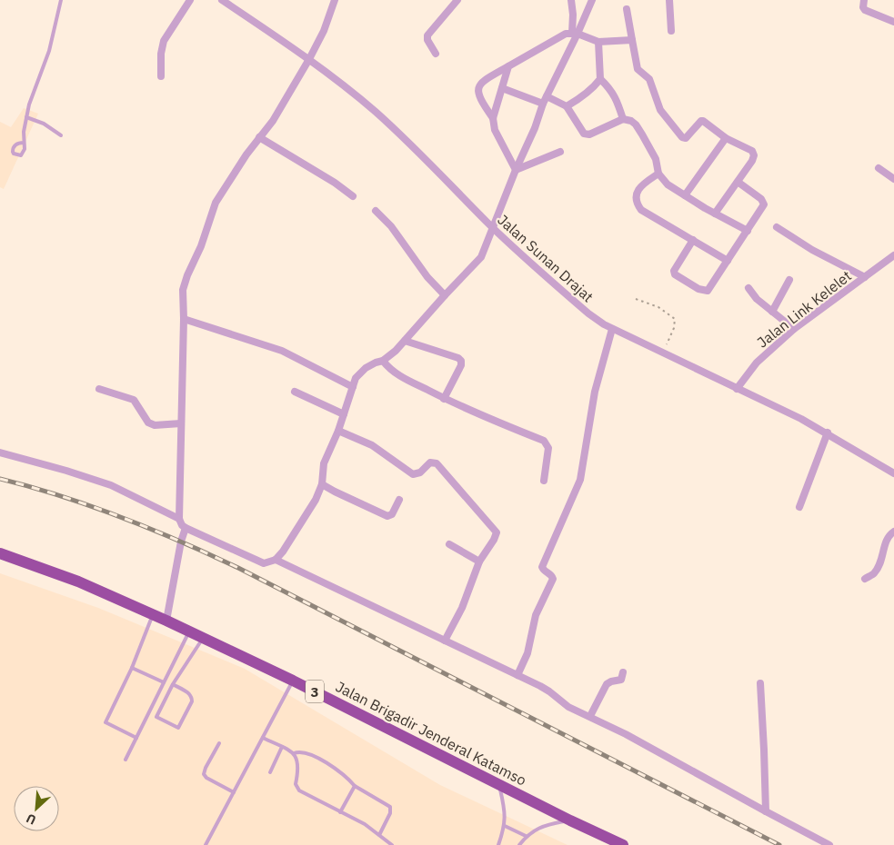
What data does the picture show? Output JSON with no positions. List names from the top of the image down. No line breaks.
{"streets":{"highway":["3","Jalan Brigadir Jenderal Katamso"],"street":["Jalan Sunan Drajat","Jalan Link Kelelet"]},"crossings":[["Jalan Sunan Drajat","Jalan Link Kelelet"]],"north":"bottom left"}
